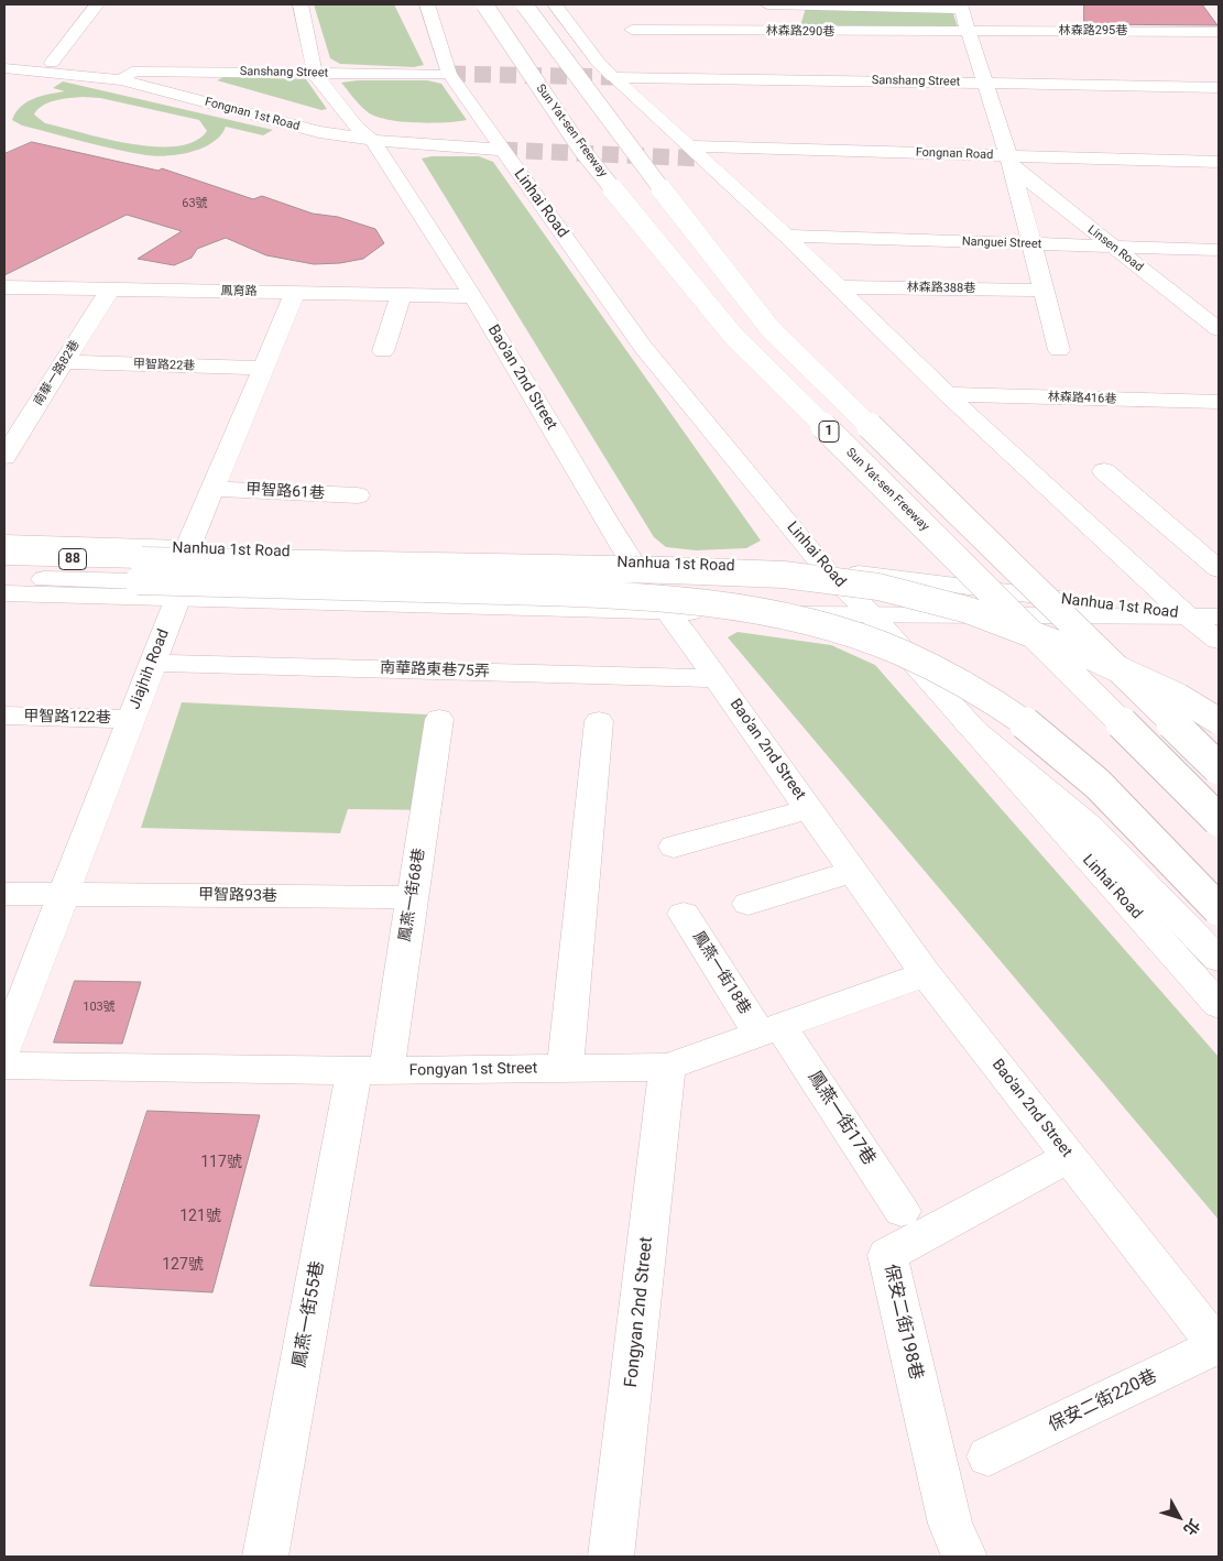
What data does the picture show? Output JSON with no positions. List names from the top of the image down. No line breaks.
{"streets":{"main road":["林森路295巷","林森路290巷","Sanshang Street","Fongnan 1st Road","Sun Yat-sen Freeway","Fongnan Road","Linhai Road","Nanguei Street","Linsen Road","林森路388巷","鳳育路","甲智路22巷","南華一路82巷","Bao'an 2nd Street","林森路416巷","1","甲智路61巷","Nanhua 1st Road","88","Jiajhih Road","南華路東巷75弄","甲智路122巷","鳳燕一街68巷","甲智路93巷","鳳燕一街18巷","Fongyan 1st Street","鳳燕一街17巷","Fongyan 2nd Street","鳳燕一街55巷","保安二街198巷","保安二街220巷"]},"crossings":[["林森路295巷","林森路290巷"],["Sanshang Street","Fongnan 1st Road"],["Sanshang Street","Linhai Road"],["Sanshang Street","Bao'an 2nd Street"],["Fongnan 1st Road","Linhai Road"],["Fongnan 1st Road","Bao'an 2nd Street"],["Fongnan Road","Linsen Road"],["Linhai Road","Nanhua 1st Road"],["Nanguei Street","Linsen Road"],["鳳育路","南華一路82巷"],["鳳育路","Bao'an 2nd Street"],["鳳育路","Jiajhih Road"],["甲智路22巷","南華一路82巷"],["甲智路22巷","Jiajhih Road"],["Bao'an 2nd Street","Nanhua 1st Road"],["Bao'an 2nd Street","南華路東巷75弄"],["Bao'an 2nd Street","Fongyan 1st Street"],["Bao'an 2nd Street","保安二街198巷"],["Bao'an 2nd Street","保安二街220巷"],["甲智路61巷","Jiajhih Road"],["Nanhua 1st Road","Jiajhih Road"],["Jiajhih Road","南華路東巷75弄"],["Jiajhih Road","甲智路122巷"],["Jiajhih Road","甲智路93巷"],["鳳燕一街68巷","甲智路93巷"],["鳳燕一街68巷","Fongyan 1st Street"],["鳳燕一街68巷","鳳燕一街55巷"],["鳳燕一街18巷","Fongyan 1st Street"],["鳳燕一街18巷","鳳燕一街17巷"],["Fongyan 1st Street","鳳燕一街17巷"],["Fongyan 1st Street","Fongyan 2nd Street"],["Fongyan 1st Street","鳳燕一街55巷"]],"house_numbers":["63號","103號","117號","121號","127號"],"north":"bottom right"}
